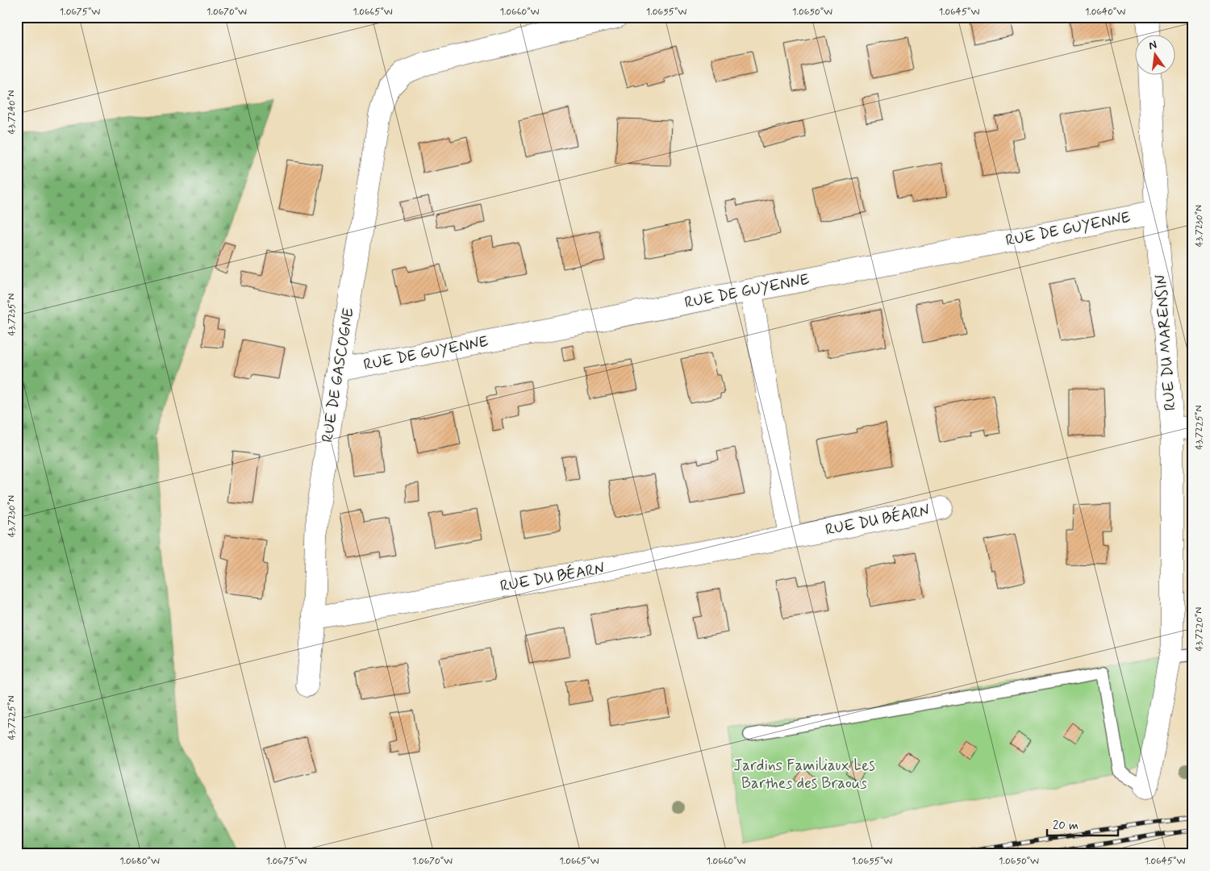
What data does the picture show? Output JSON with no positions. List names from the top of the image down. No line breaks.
{"streets":{"street":["RUE DE GUYENNE","RUE DU MARENSIN","RUE DE GASCOGNE","RUE DU BÉARN"]},"crossings":[["RUE DE GUYENNE","RUE DU MARENSIN"],["RUE DE GUYENNE","RUE DE GASCOGNE"],["RUE DE GASCOGNE","RUE DU BÉARN"]],"parks":["Jardins Familiaux Les Barthes des Braous"],"scale_bar":"20 m","north":"top","coordinates":["1.0675°W","1.0670°W","1.0665°W","1.0660°W","1.0655°W","1.0650°W","1.0645°W","1.0640°W","43.7240°N","43.7230°N","43.7235°N","43.7225°N","43.7220°N","1.0680°W"]}
